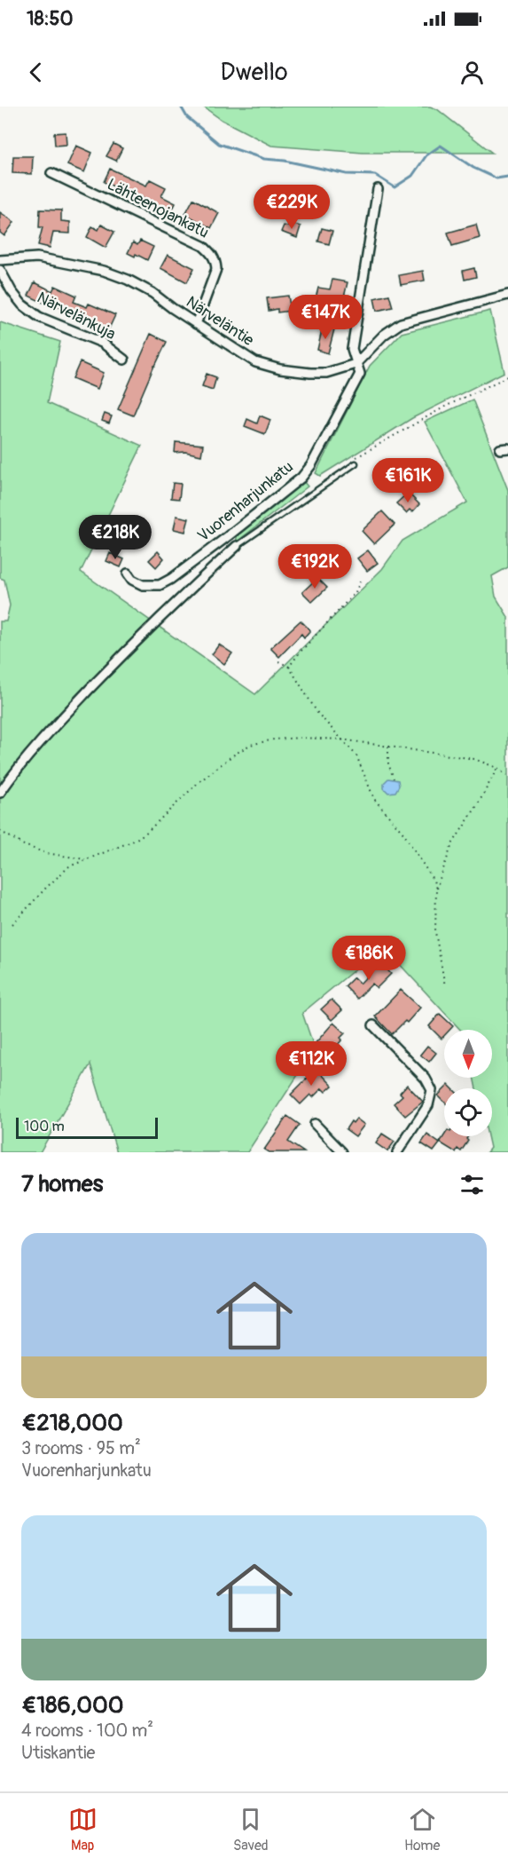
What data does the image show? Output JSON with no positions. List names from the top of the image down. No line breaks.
{"streets":{"street":["Lähteenojankatu","Närvelänkuja","Närveläntie","Vuorenharjunkatu"]},"crossings":[["Lähteenojankatu","Närveläntie"],["Närveläntie","Vuorenharjunkatu"]],"scale_bar":"100 m","north":"bottom","page":{"status":"18:50","header":"Dwello","price":["€229K","€147K","€161K","€218K","€192K","€186K","€112K"],"scale":"100 m","heading":"7 homes","list":[{"name":"€218,000","note":"3 rooms · 95 m² · Vuorenharjunkatu"},{"name":"€186,000","note":"4 rooms · 100 m² · Utiskantie"}],"tabs":["Map","Saved","Home"]}}
